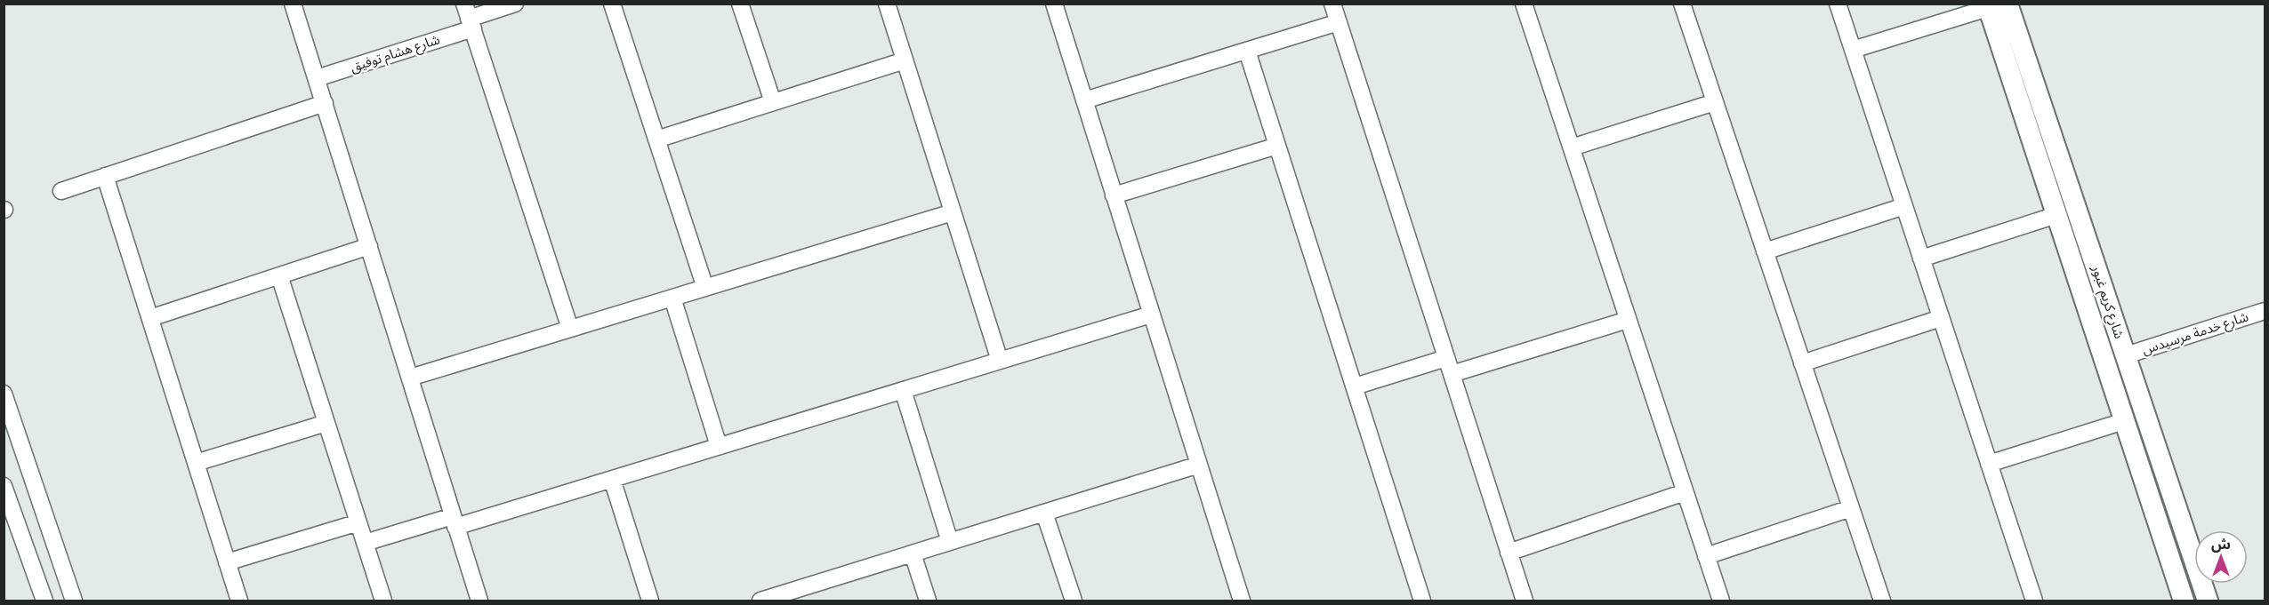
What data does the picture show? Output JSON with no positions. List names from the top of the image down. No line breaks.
{"streets":{"street":["شارع هشام توفيق","شارع كريم غبور","شارع خدمة مرسيدس"]},"crossings":[["شارع كريم غبور","شارع خدمة مرسيدس"]],"north":"top"}
